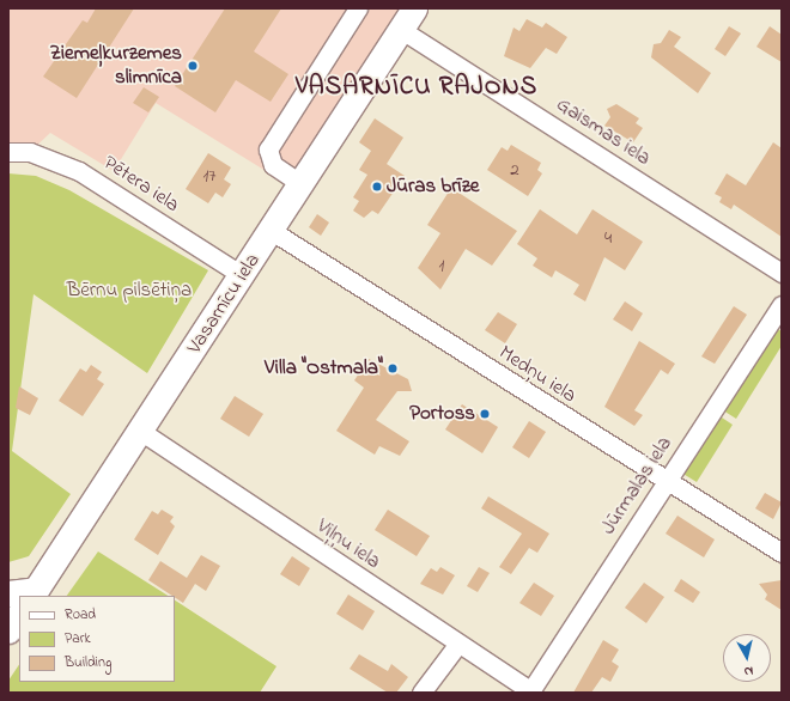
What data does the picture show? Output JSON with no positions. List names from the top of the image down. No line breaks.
{"streets":{"street":["Gaismas iela","Pētera iela","Vasarnīcu iela","Medņu iela","Jūrmalas iela","Viļņu iela"]},"crossings":[["Gaismas iela","Vasarnīcu iela"],["Pētera iela","Vasarnīcu iela"],["Vasarnīcu iela","Medņu iela"],["Vasarnīcu iela","Viļņu iela"],["Medņu iela","Jūrmalas iela"],["Jūrmalas iela","Viļņu iela"]],"districts":["VASARNĪCU RAJONS"],"parks":["Bērnu pilsētiņa"],"places":["Ziemeļkurzemes slimnīca","Jūras brīze","Villa \"Ostmala\"","Portoss"],"house_numbers":["2","17","4","1"],"legend":["Road","Park","Building"],"north":"bottom"}
